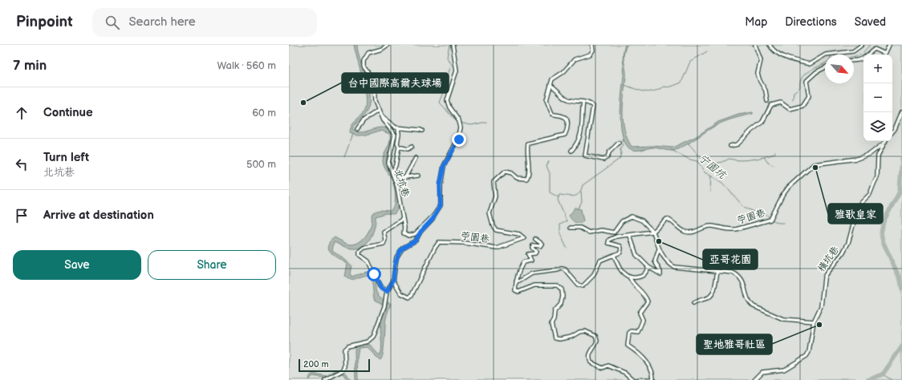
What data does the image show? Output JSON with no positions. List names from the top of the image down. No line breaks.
{"streets":{"street":["北坑巷","苧園巷","橫坑巷"]},"crossings":[["北坑巷","苧園巷"],["苧園巷","橫坑巷"]],"water":["宁園坑"],"places":["台中國際高爾夫球場","雅歌皇家","亞哥花園","聖地雅哥社區"],"scale_bar":"200 m","north":"bottom right","page":{"header":"Pinpoint","search":"Search here","nav":["Map","Directions","Saved"],"heading":["7 min","Walk · 560 m"],"map_buttons":["+","−"],"list":[["Continue","60 m"],["Turn left","北坑巷","500 m"],"Arrive at destination"],"buttons":["Save","Share"],"scale":"200 m"}}
